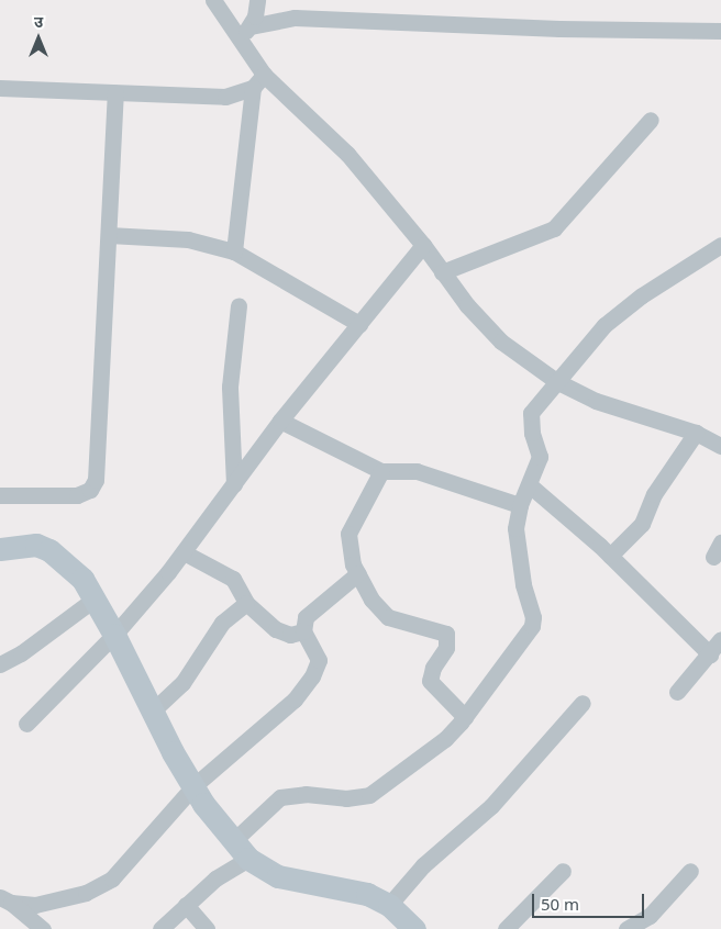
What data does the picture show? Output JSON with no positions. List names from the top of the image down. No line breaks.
{"scale_bar":"50 m","north":"top"}
